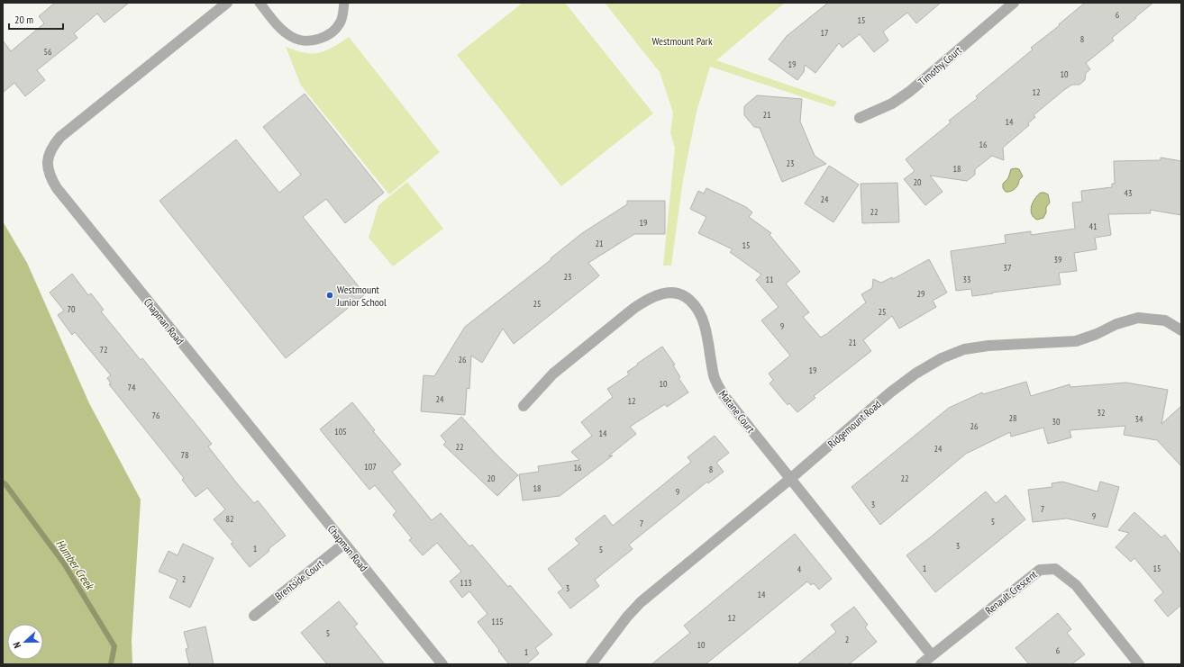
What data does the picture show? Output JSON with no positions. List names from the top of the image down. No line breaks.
{"streets":{"street":["Timothy Court","Chapman Road","Matane Court","Ridgemount Road","Brentside Court","Renault Crescent"]},"crossings":[["Chapman Road","Brentside Court"],["Matane Court","Ridgemount Road"],["Matane Court","Renault Crescent"]],"water":["Humber Creek"],"parks":["Westmount Park"],"places":["Westmount Junior School"],"house_numbers":["6","15","17","8","56","19","10","12","21","14","16","23","18","20","43","24","22","19","41","21","15","39","37","23","11","33","29","25","70","25","9","21","72","26","19","10","74","24","12","32","76","28","34","30","26","105","14","22","24","78","107","16","8","20","22","18","9","3","7","9","82","5","7","3","1","5","1","15","4","2","113","3","14","12","115","5","2","10","6","1"],"scale_bar":"20 m","north":"left"}
